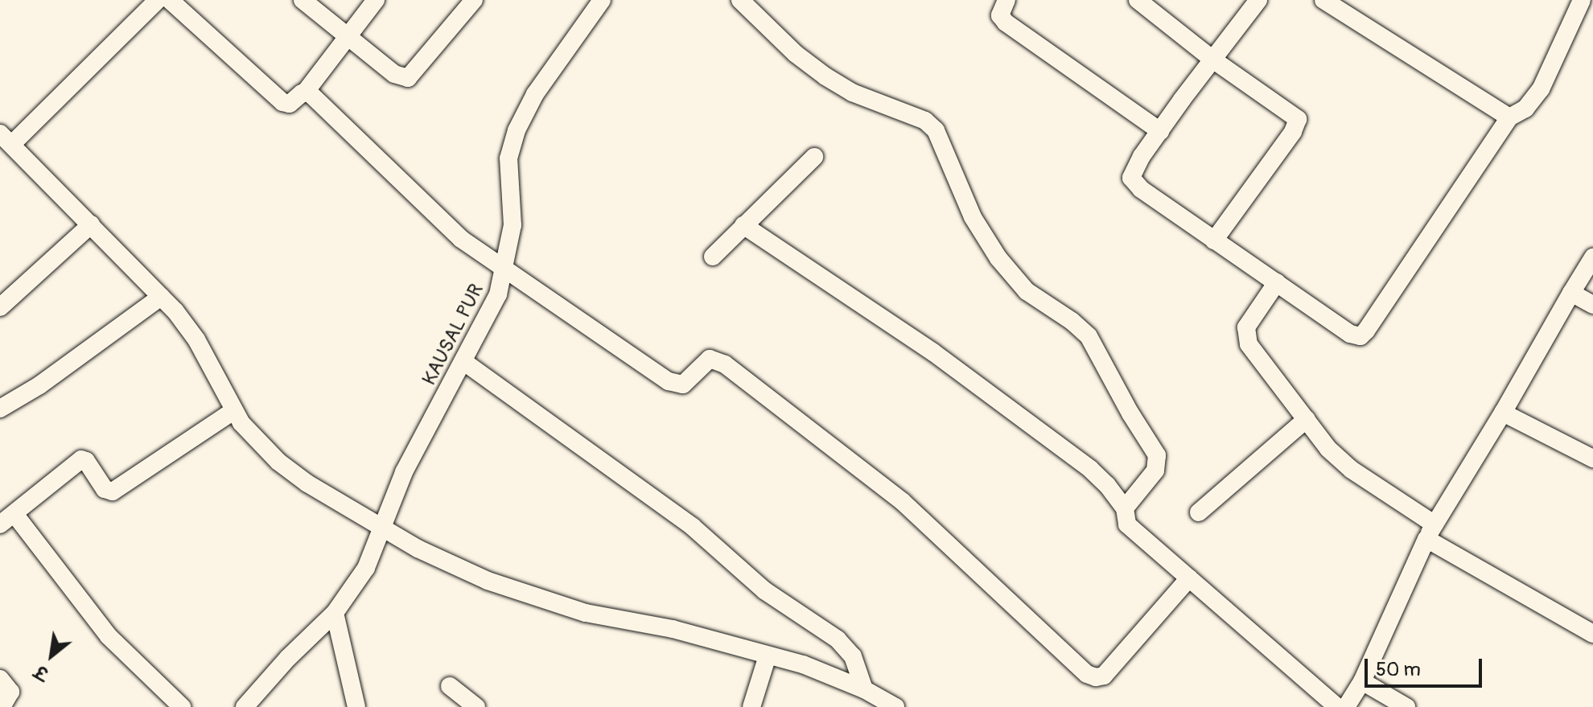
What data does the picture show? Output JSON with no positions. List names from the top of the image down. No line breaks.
{"streets":{"street":["KAUSAL PUR"]},"scale_bar":"50 m","north":"bottom left"}
